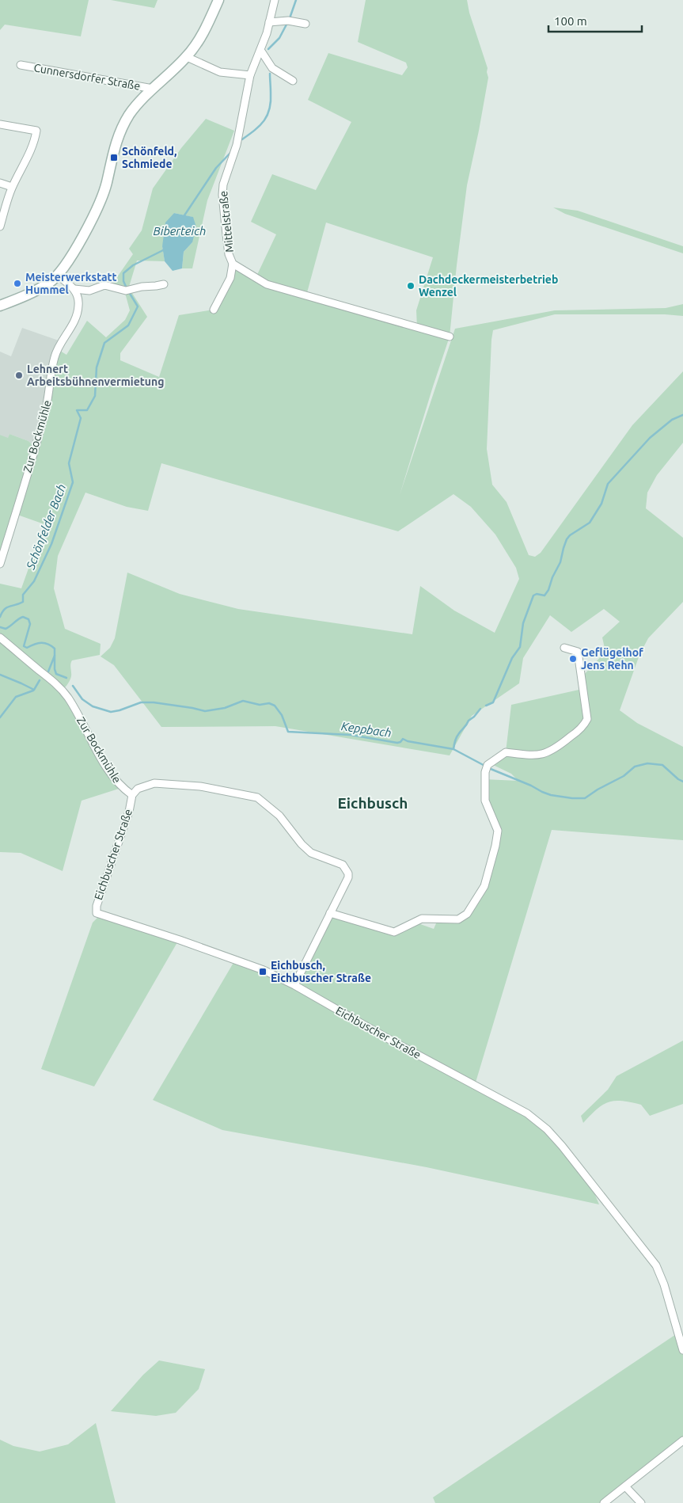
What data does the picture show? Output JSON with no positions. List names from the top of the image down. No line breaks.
{"streets":{"street":["Cunnersdorfer Straße","Mittelstraße","Zur Bockmühle","Eichbuscher Straße"]},"crossings":[["Zur Bockmühle","Eichbuscher Straße"]],"districts":["Eichbusch"],"water":["Biberteich","Schönfelder Bach","Keppbach"],"places":{"transit":["Schönfeld, Schmiede","Eichbusch, Eichbuscher Straße"],"other":["Meisterwerkstatt Hummel","Dachdeckermeisterbetrieb Wenzel","Lehnert Arbeitsbühnenvermietung","Geflügelhof Jens Rehn"]},"scale_bar":"100 m"}
